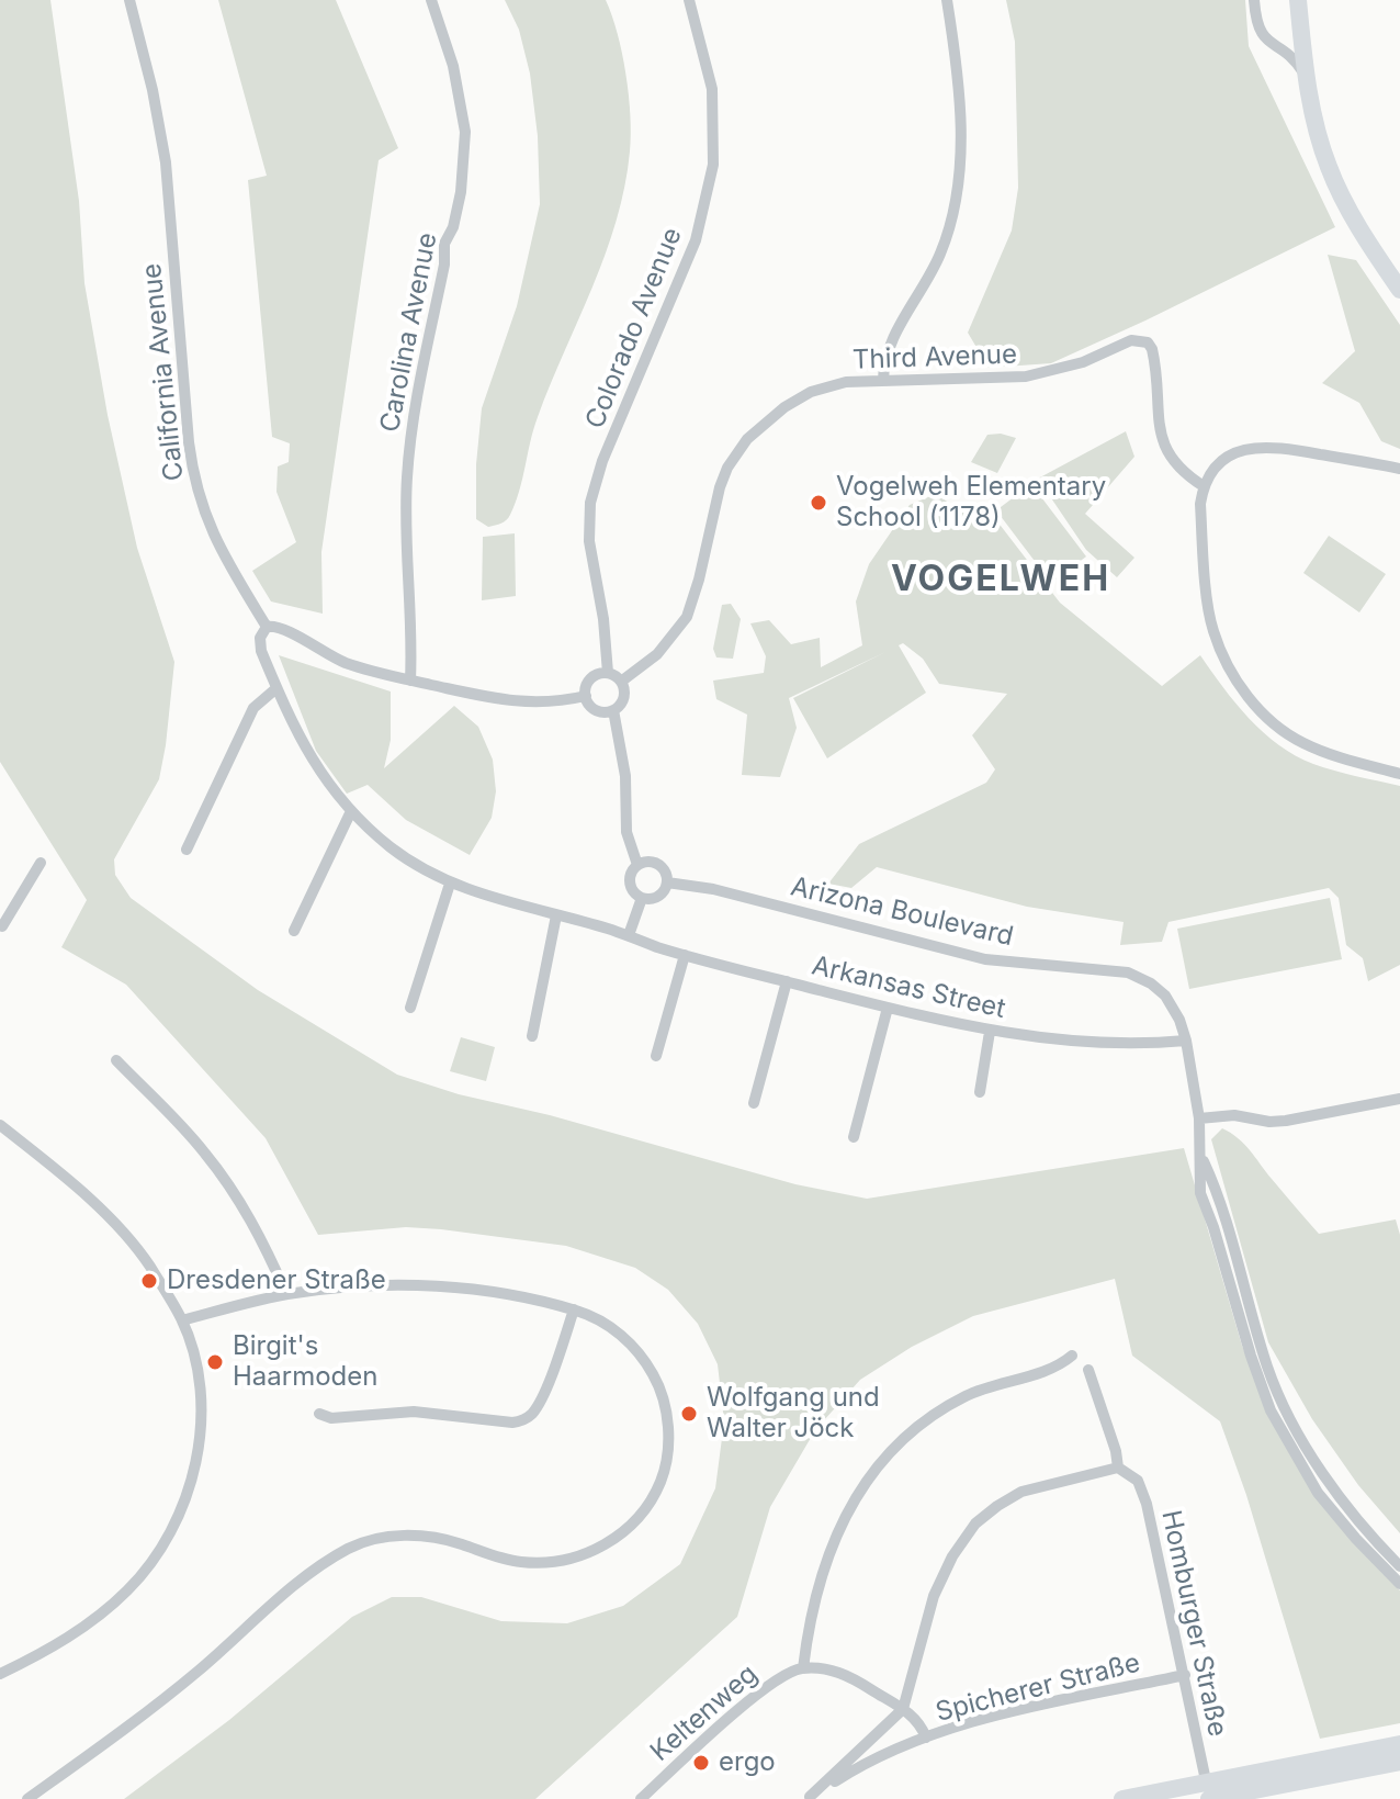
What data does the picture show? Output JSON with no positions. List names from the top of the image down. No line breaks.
{"streets":{"street":["Colorado Avenue","Carolina Avenue","Third Avenue","California Avenue","Arizona Boulevard","Arkansas Street","Homburger Straße","Spicherer Straße","Keltenweg"]},"crossings":[["Colorado Avenue","Third Avenue"],["California Avenue","Arkansas Street"],["Arizona Boulevard","Arkansas Street"],["Homburger Straße","Spicherer Straße"]],"districts":["VOGELWEH"],"places":["Vogelweh Elementary School (1178)","Dresdener Straße","Birgit's Haarmoden","Wolfgang und Walter Jöck","ergo"]}
